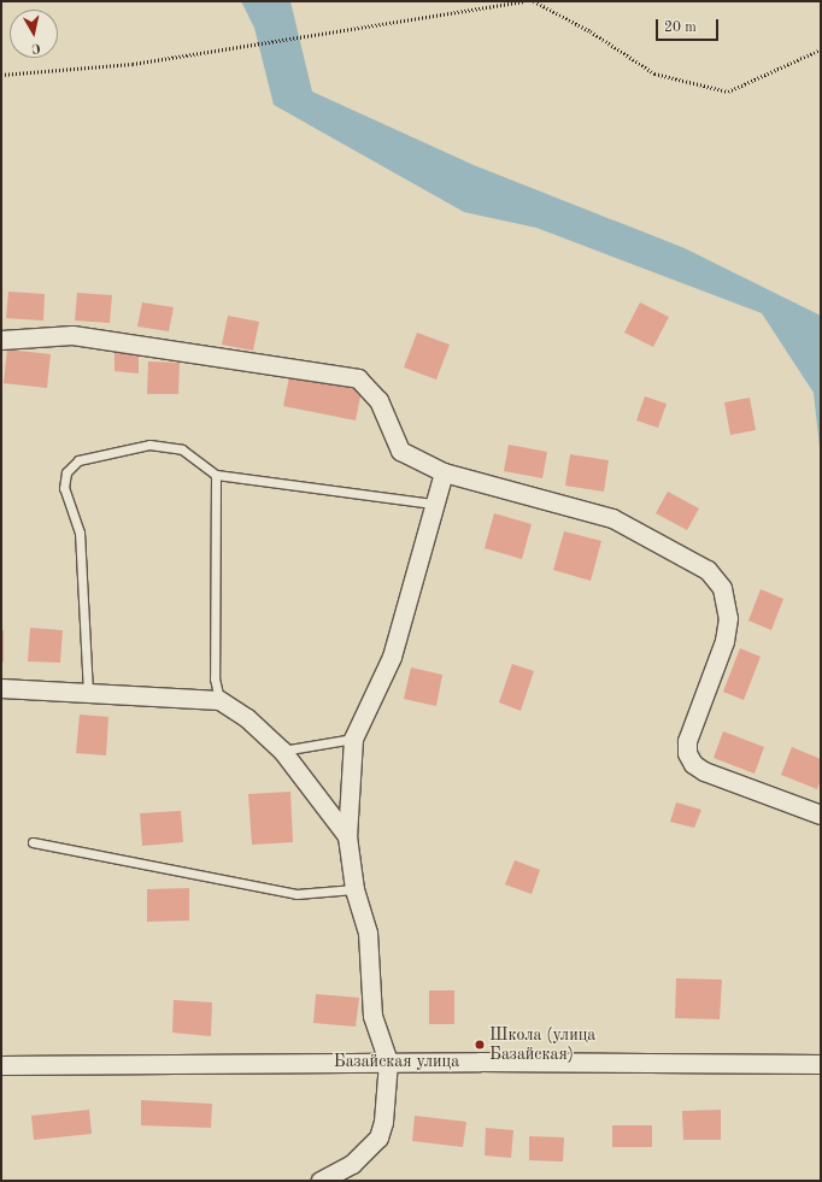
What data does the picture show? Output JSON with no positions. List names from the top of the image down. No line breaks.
{"streets":{"street":["Базайская улица"]},"places":["Школа (улица Базайская)"],"scale_bar":"20 m","north":"bottom"}
